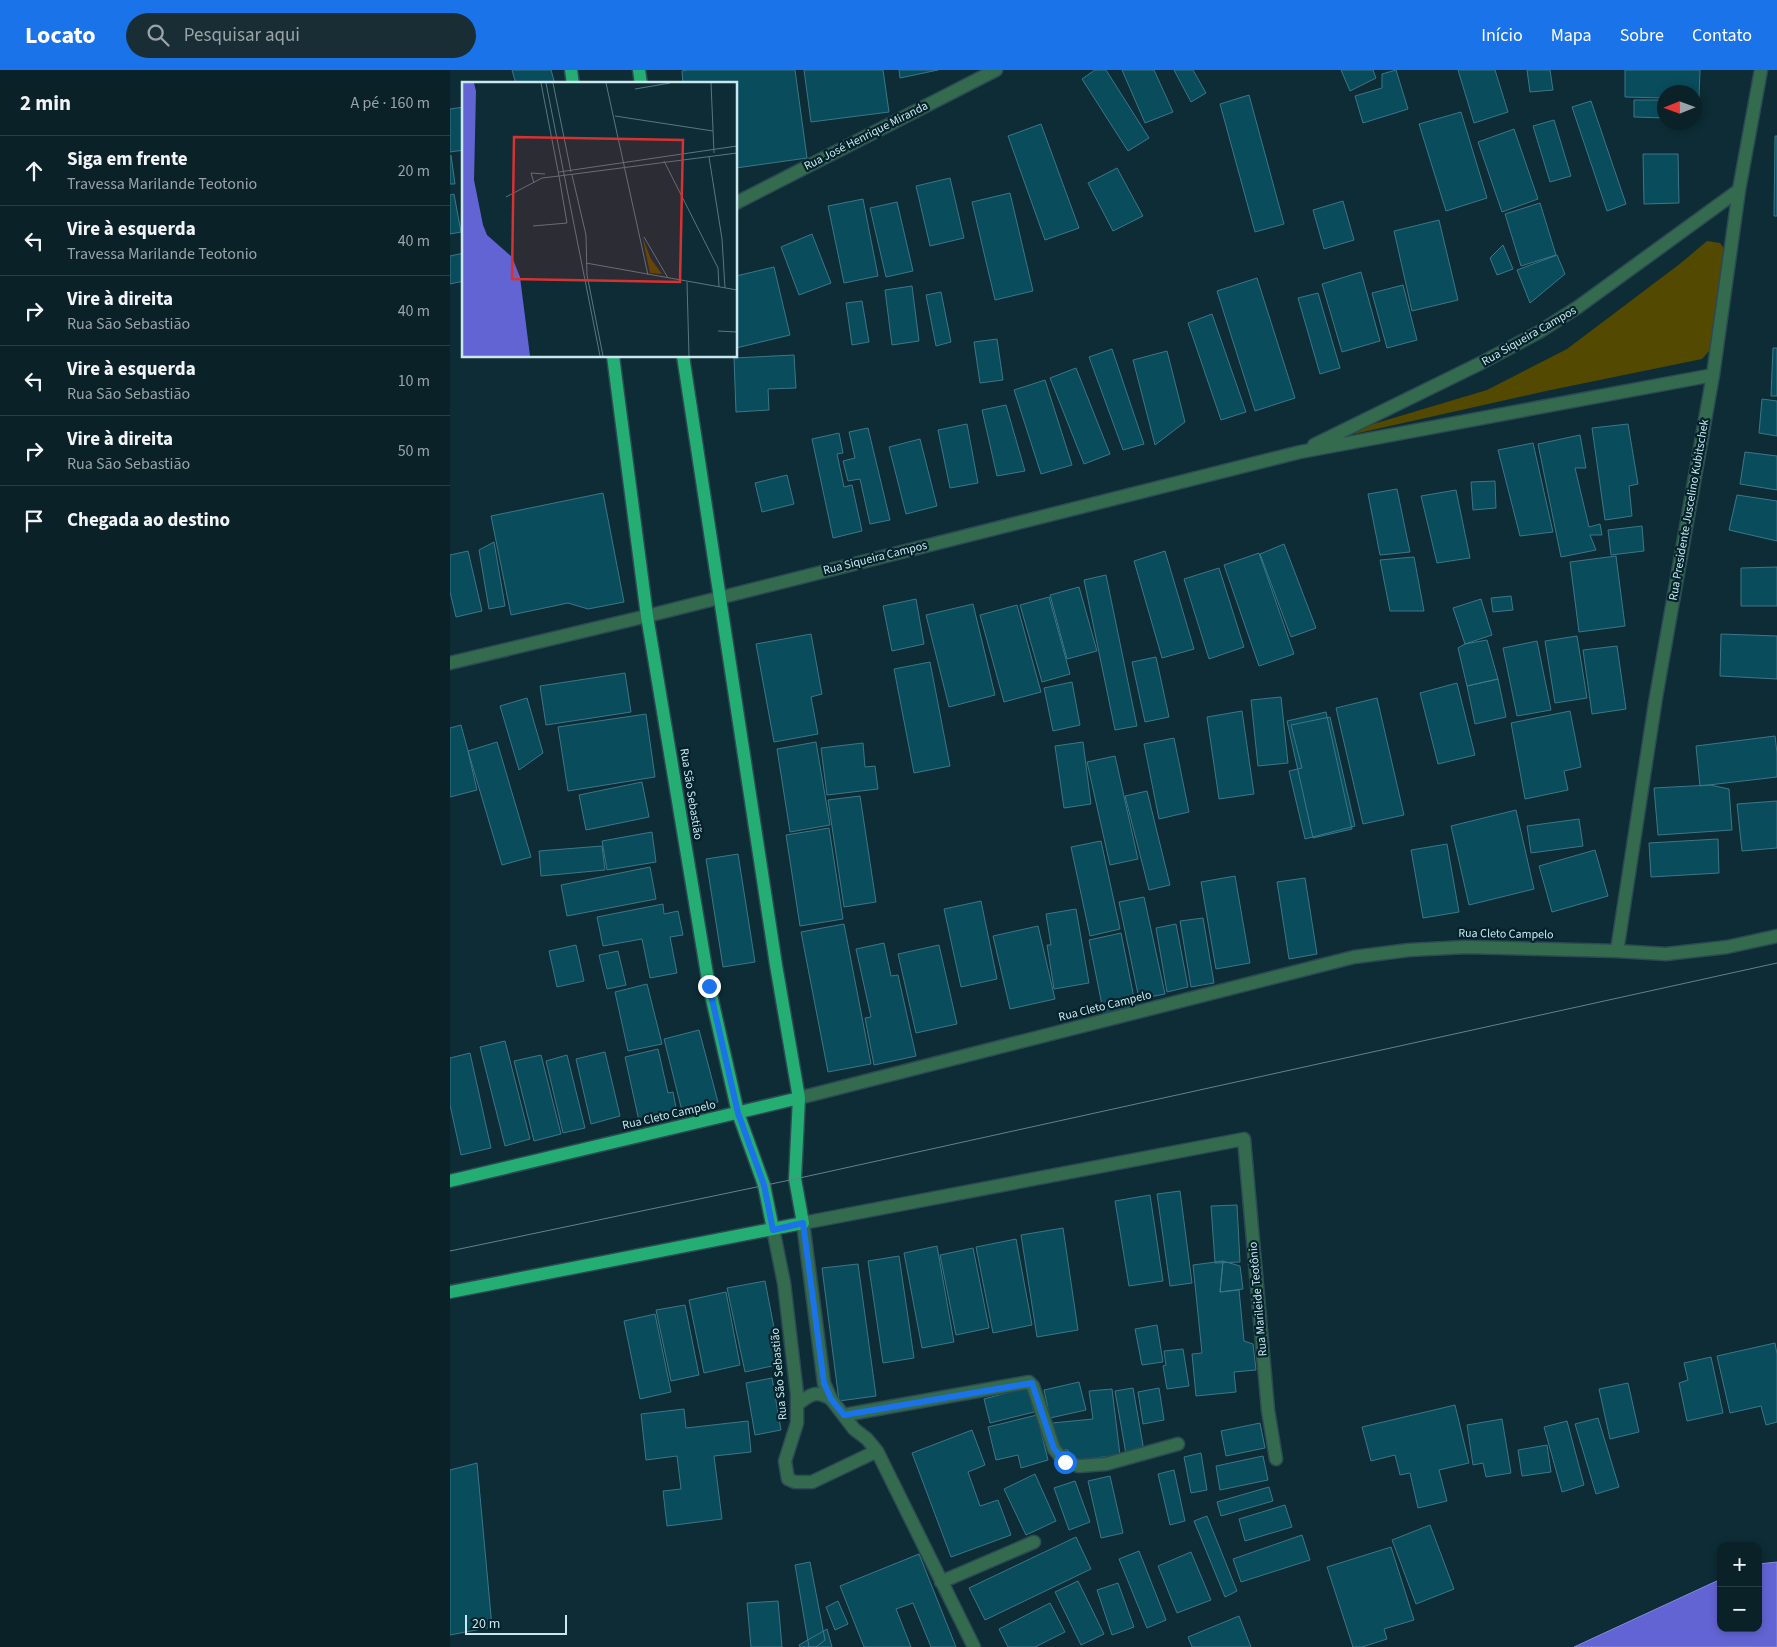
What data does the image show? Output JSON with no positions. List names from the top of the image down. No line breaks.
{"streets":{"main road":["Rua São Sebastião","Rua Cleto Campelo"],"street":["Rua José Henrique Miranda","Rua Siqueira Campos","Rua Presidente Juscelino Kubitschek","Rua Marileide Teotônio"]},"crossings":[["Rua Siqueira Campos","Rua Presidente Juscelino Kubitschek"],["Rua Siqueira Campos","Rua São Sebastião"],["Rua Presidente Juscelino Kubitschek","Rua Cleto Campelo"],["Rua São Sebastião","Rua Cleto Campelo"]],"scale_bar":"20 m","north":"left","page":{"header":"Locato","search":"Pesquisar aqui","nav":["Início","Mapa","Sobre","Contato"],"heading":["2 min","A pé · 160 m"],"list":[["Siga em frente","Travessa Marilande Teotonio","20 m"],["Vire à esquerda","Travessa Marilande Teotonio","40 m"],["Vire à direita","Rua São Sebastião","40 m"],["Vire à esquerda","Rua São Sebastião","10 m"],["Vire à direita","Rua São Sebastião","50 m"],"Chegada ao destino"],"map_buttons":["+","−"],"scale":"20 m"}}
